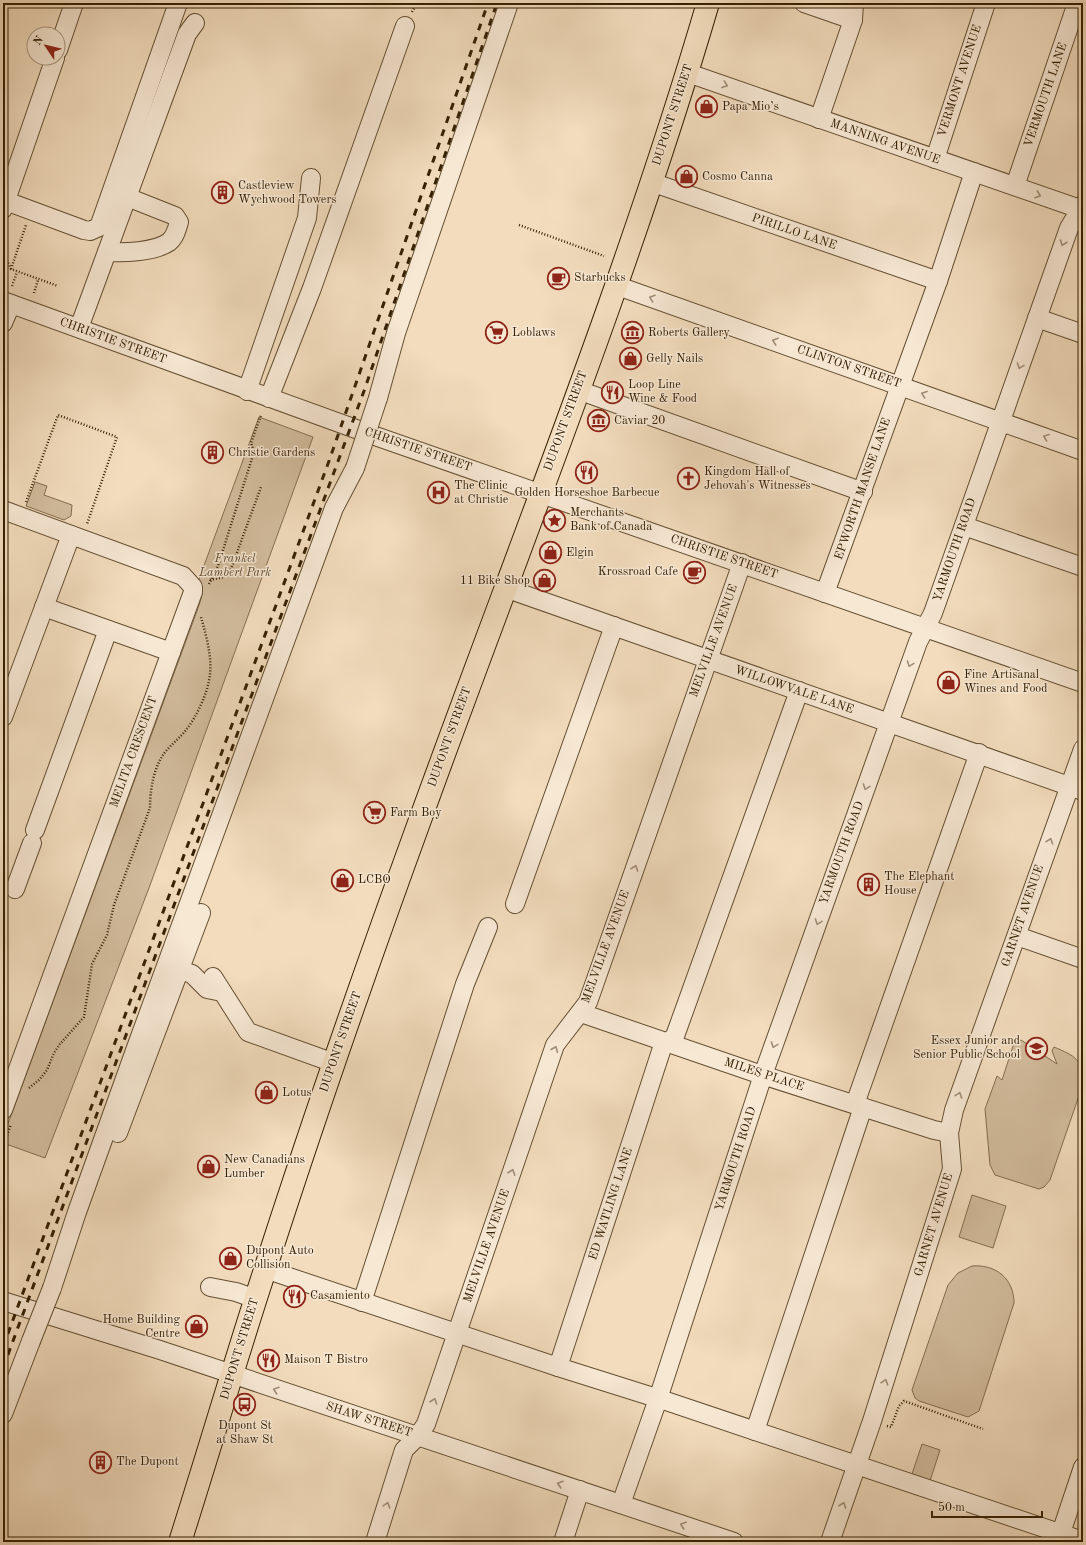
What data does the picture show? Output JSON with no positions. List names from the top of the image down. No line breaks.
{"streets":{"main road":["DUPONT STREET"],"street":["VERMONT AVENUE","VERMOUTH LANE","MANNING AVENUE","PIRILLO LANE","CHRISTIE STREET","CLINTON STREET","EPWORTH MANSE LANE","YARMOUTH ROAD","MELVILLE AVENUE","WILLOWVALE LANE","MELITA CRESCENT","GARNET AVENUE","MILES PLACE","ED WATLING LANE","SHAW STREET"]},"crossings":[["VERMONT AVENUE","MANNING AVENUE"],["VERMOUTH LANE","MANNING AVENUE"],["DUPONT STREET","MANNING AVENUE"],["DUPONT STREET","PIRILLO LANE"],["DUPONT STREET","CHRISTIE STREET"],["DUPONT STREET","CLINTON STREET"],["DUPONT STREET","WILLOWVALE LANE"],["DUPONT STREET","SHAW STREET"],["MANNING AVENUE","EPWORTH MANSE LANE"],["MANNING AVENUE","YARMOUTH ROAD"],["PIRILLO LANE","EPWORTH MANSE LANE"],["CHRISTIE STREET","EPWORTH MANSE LANE"],["CHRISTIE STREET","YARMOUTH ROAD"],["CHRISTIE STREET","MELVILLE AVENUE"],["CLINTON STREET","EPWORTH MANSE LANE"],["CLINTON STREET","YARMOUTH ROAD"],["YARMOUTH ROAD","WILLOWVALE LANE"],["YARMOUTH ROAD","MILES PLACE"],["YARMOUTH ROAD","SHAW STREET"],["MELVILLE AVENUE","WILLOWVALE LANE"],["MELVILLE AVENUE","MILES PLACE"],["MELVILLE AVENUE","SHAW STREET"],["WILLOWVALE LANE","GARNET AVENUE"],["WILLOWVALE LANE","ED WATLING LANE"],["GARNET AVENUE","MILES PLACE"],["MILES PLACE","ED WATLING LANE"]],"one_way":["MANNING AVENUE"],"parks":["Frankel Lambert Park"],"places":{"shop":["Papa Mio’s","Cosmo Canna","Gelly Nails","Elgin","11 Bike Shop","Fine Artisanal Wines and Food","LCBO","Lotus","New Canadians Lumber","Dupont Auto Collision","Home Building Centre"],"building":["Castleview Wychwood Towers","Christie Gardens","The Elephant House","The Dupont"],"cafe":["Starbucks","Krossroad Cafe"],"supermarket":["Loblaws","Farm Boy"],"museum":["Roberts Gallery","Caviar 20"],"restaurant":["Loop Line Wine & Food","Golden Horseshoe Barbecue","Casamiento","Maison T Bistro"],"church":["Kingdom Hall of Jehovah's Witnesses"],"hospital":["The Clinic at Christie"],"place":["Merchants Bank of Canada"],"school or university":["Essex Junior and Senior Public School"],"bus stop":["Dupont St at Shaw St"]},"scale_bar":"50 m","north":"top left"}
